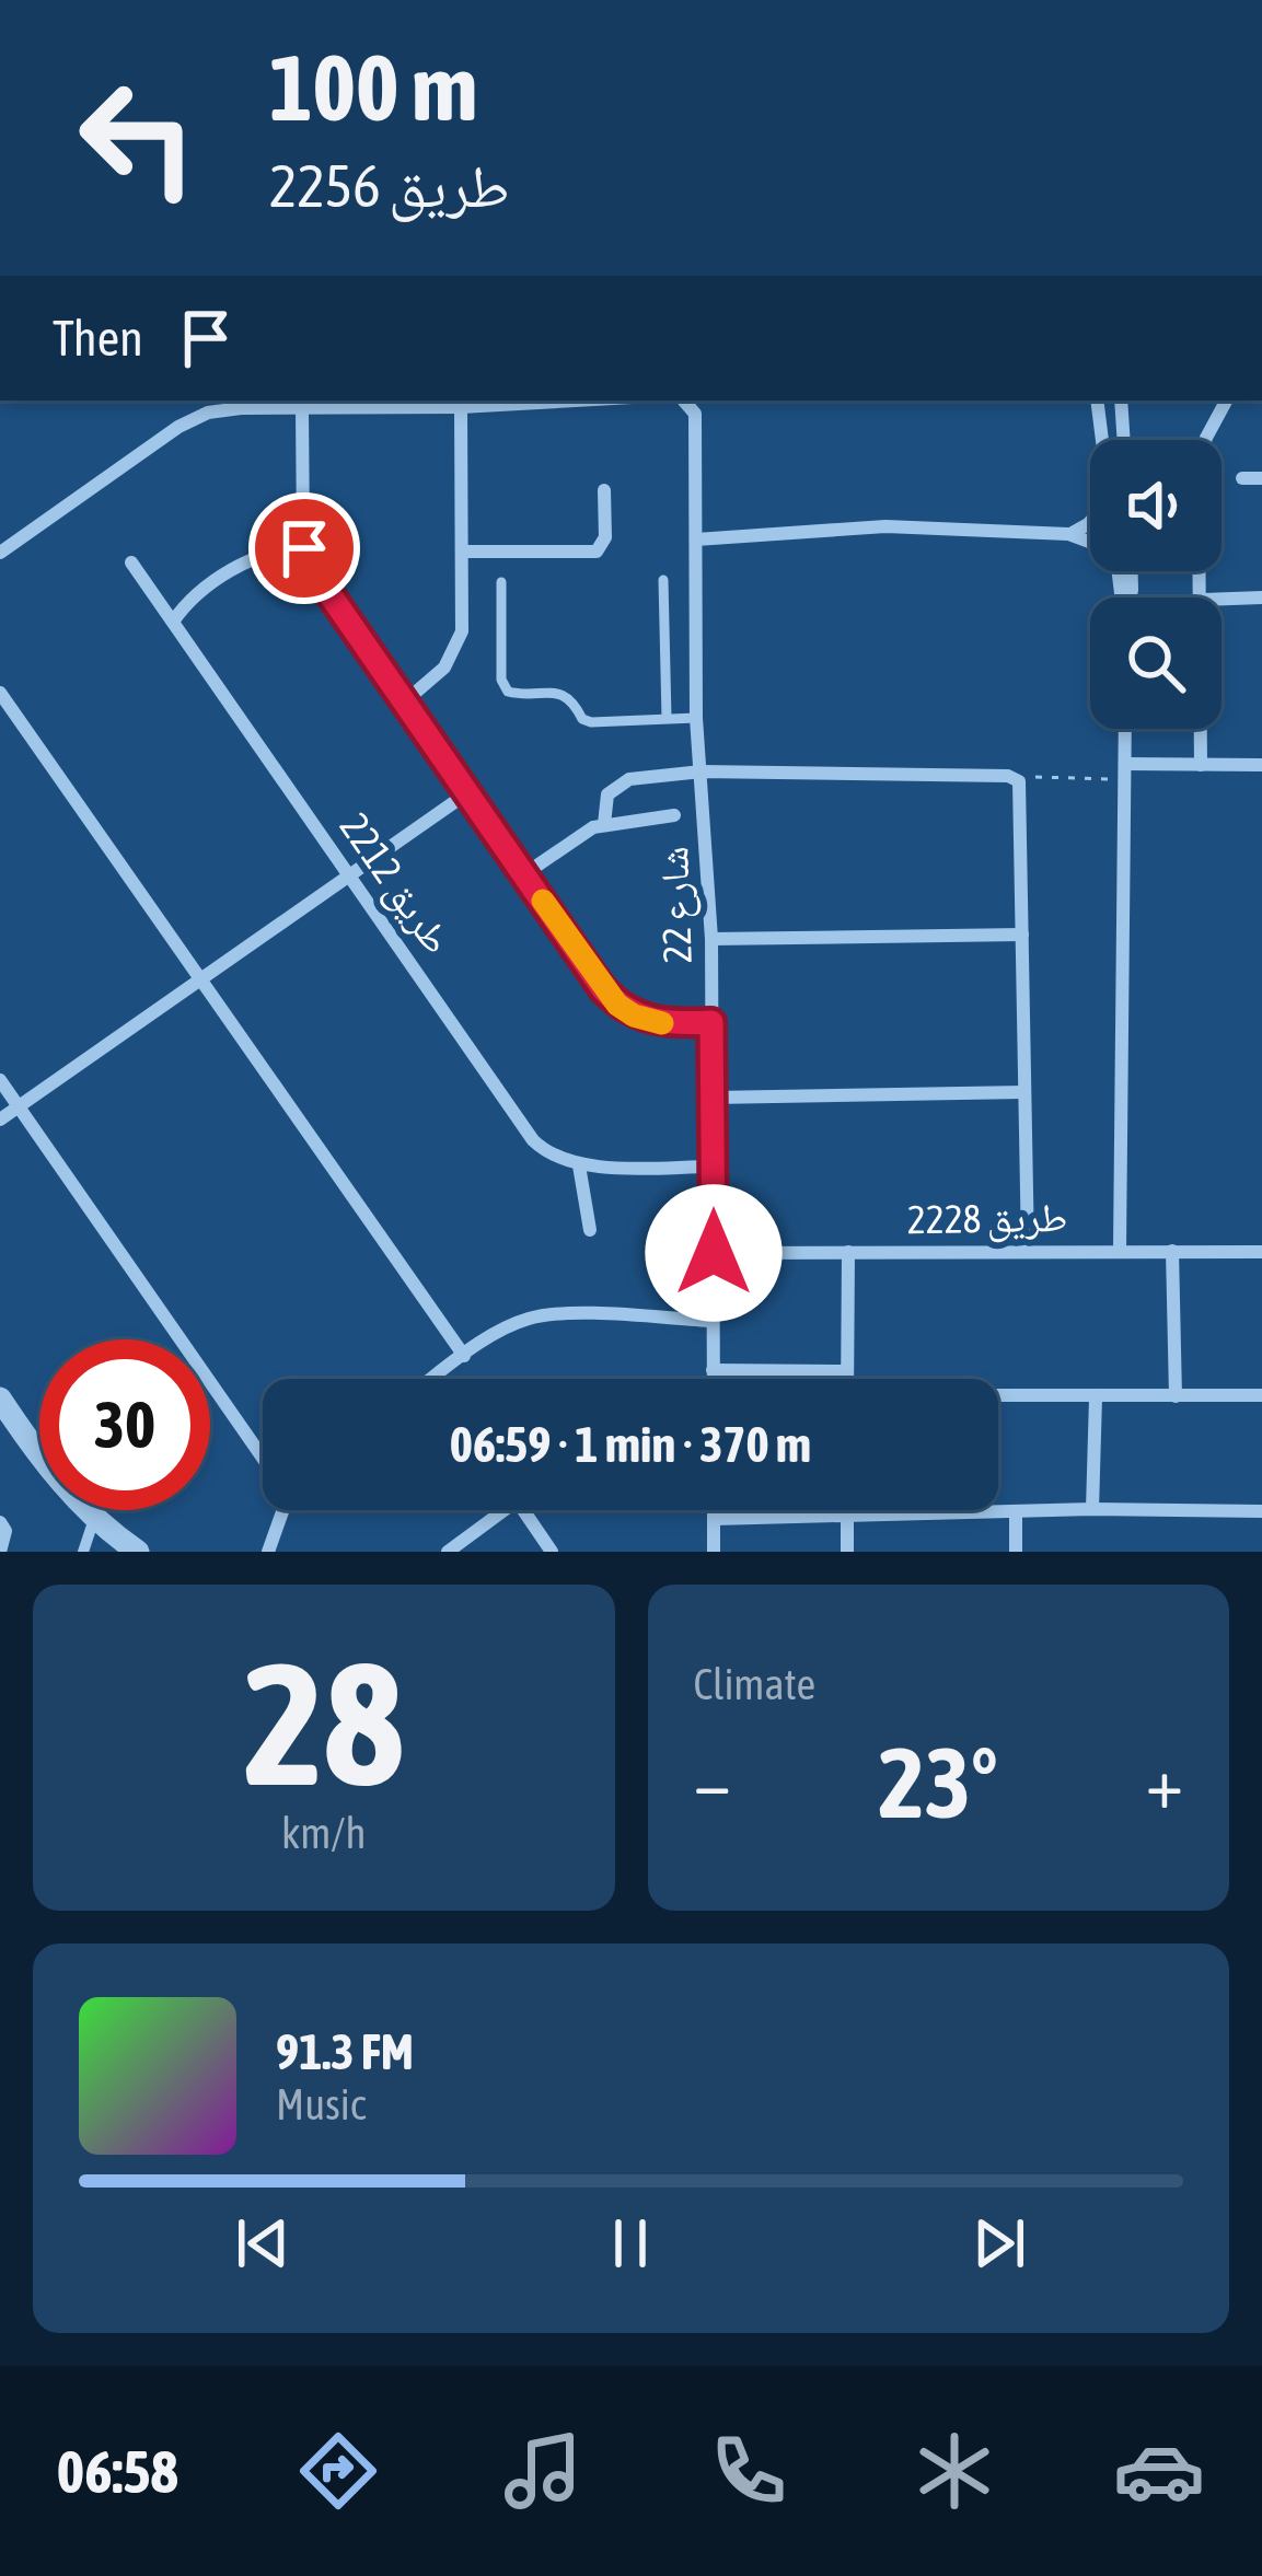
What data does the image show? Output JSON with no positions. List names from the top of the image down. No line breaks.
{"streets":{"street":["طريق 2212","شارع 22","طريق 2228"]},"crossings":[["شارع 22","طريق 2228"]],"page":{"turn":["100 m","طريق 2256"],"then":"Then","limit":"30","trip":"06:59 · 1 min · 370 m","tile":[["28","km/h"],"Climate"],"heat":["−","23°","+"],"song":["91.3 FM","Music"],"tabs":"06:58"}}
